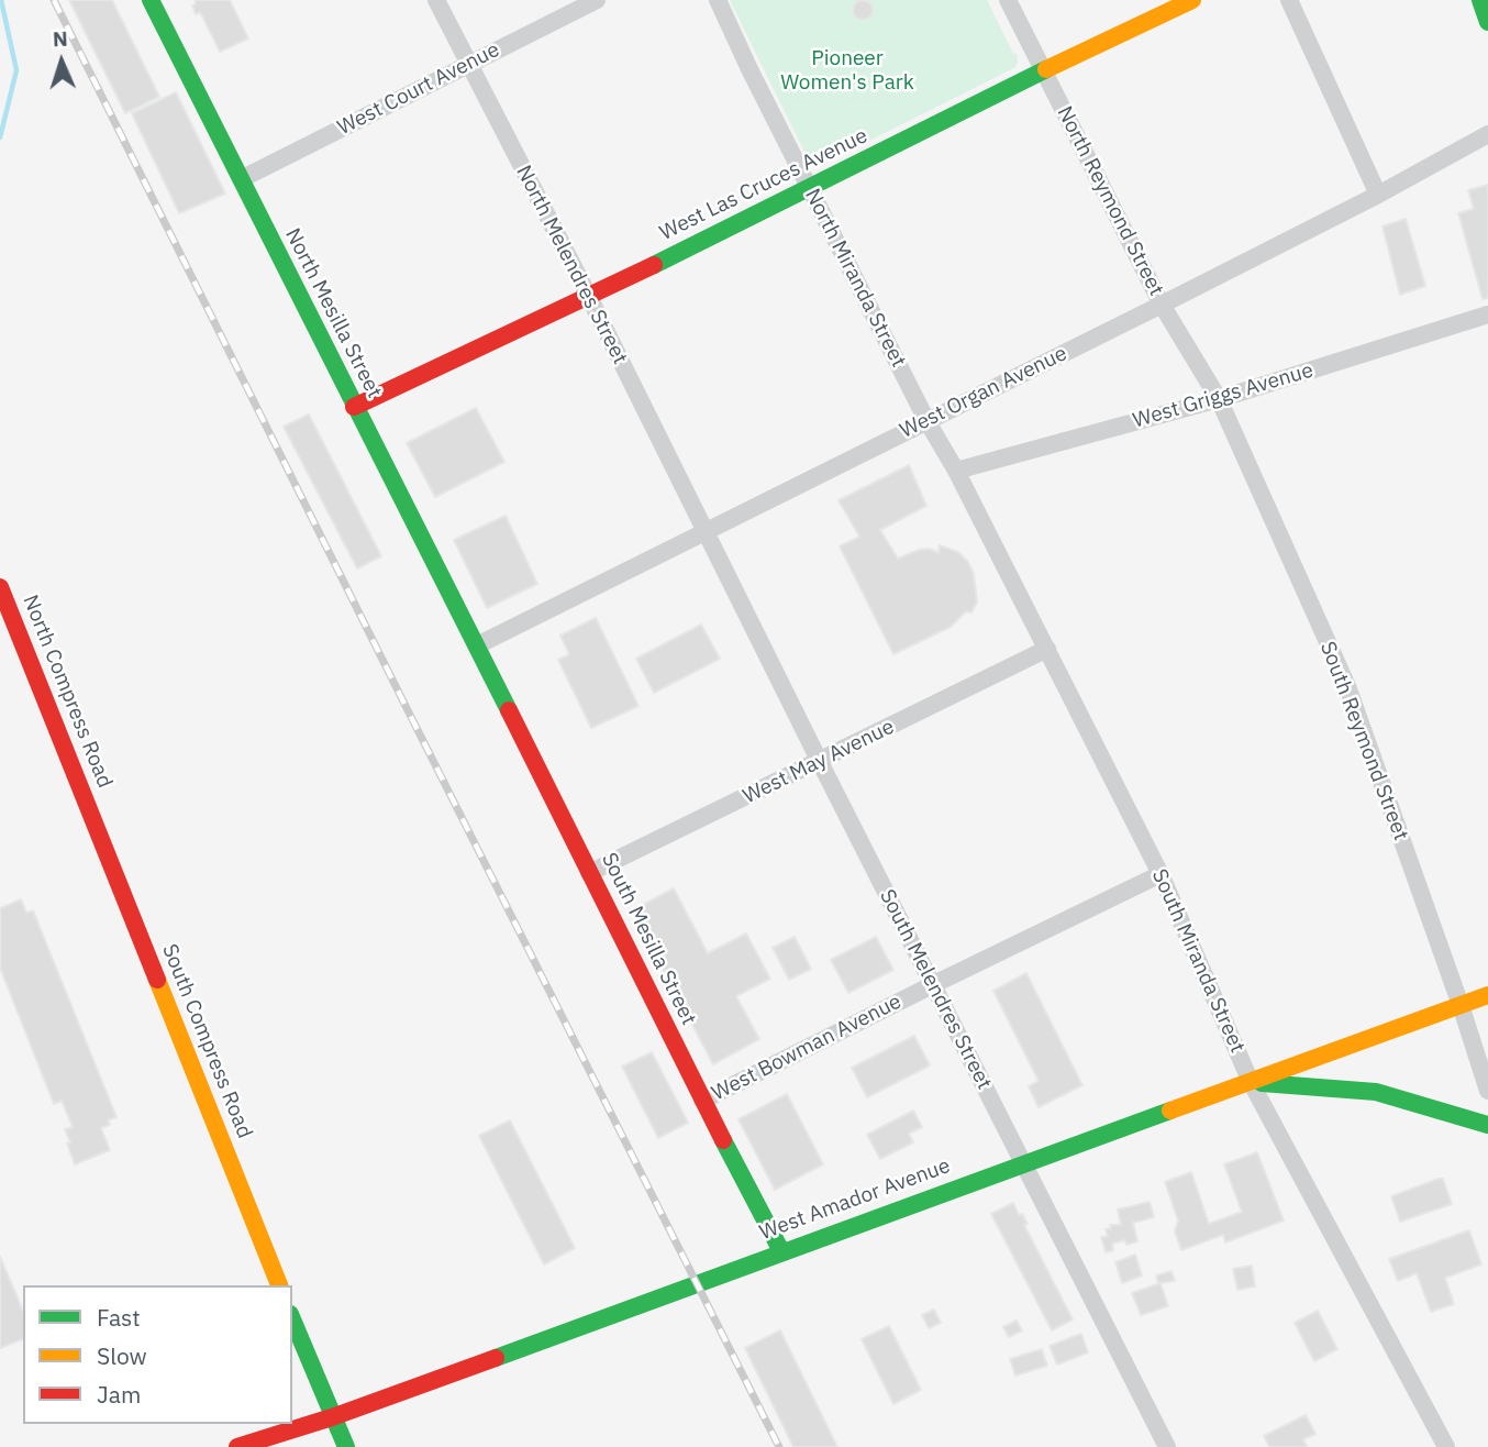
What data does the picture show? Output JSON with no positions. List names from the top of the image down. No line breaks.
{"streets":{"street":["West Court Avenue","West Las Cruces Avenue","North Reymond Street","North Melendres Street","North Miranda Street","North Mesilla Street","West Organ Avenue","West Griggs Avenue","North Compress Road","South Reymond Street","West May Avenue","South Mesilla Street","South Miranda Street","South Melendres Street","South Compress Road","West Bowman Avenue","West Amador Avenue"]},"crossings":[["West Court Avenue","North Melendres Street"],["West Court Avenue","North Mesilla Street"],["West Las Cruces Avenue","North Reymond Street"],["West Las Cruces Avenue","North Melendres Street"],["West Las Cruces Avenue","North Miranda Street"],["West Las Cruces Avenue","North Mesilla Street"],["North Reymond Street","West Organ Avenue"],["North Reymond Street","West Griggs Avenue"],["North Reymond Street","South Reymond Street"],["North Melendres Street","West Organ Avenue"],["North Melendres Street","South Melendres Street"],["North Miranda Street","West Organ Avenue"],["North Miranda Street","West Griggs Avenue"],["North Miranda Street","South Miranda Street"],["North Mesilla Street","West Organ Avenue"],["North Mesilla Street","South Mesilla Street"],["West Organ Avenue","South Mesilla Street"],["West Organ Avenue","South Melendres Street"],["West Griggs Avenue","South Reymond Street"],["West Griggs Avenue","South Miranda Street"],["North Compress Road","South Compress Road"],["South Reymond Street","West Amador Avenue"],["West May Avenue","South Mesilla Street"],["West May Avenue","South Miranda Street"],["West May Avenue","South Melendres Street"],["South Mesilla Street","West Bowman Avenue"],["South Mesilla Street","West Amador Avenue"],["South Miranda Street","West Bowman Avenue"],["South Miranda Street","West Amador Avenue"],["South Melendres Street","West Bowman Avenue"],["South Melendres Street","West Amador Avenue"]],"parks":["Pioneer Women's Park"],"legend":["Fast","Slow","Jam"],"north":"top"}
